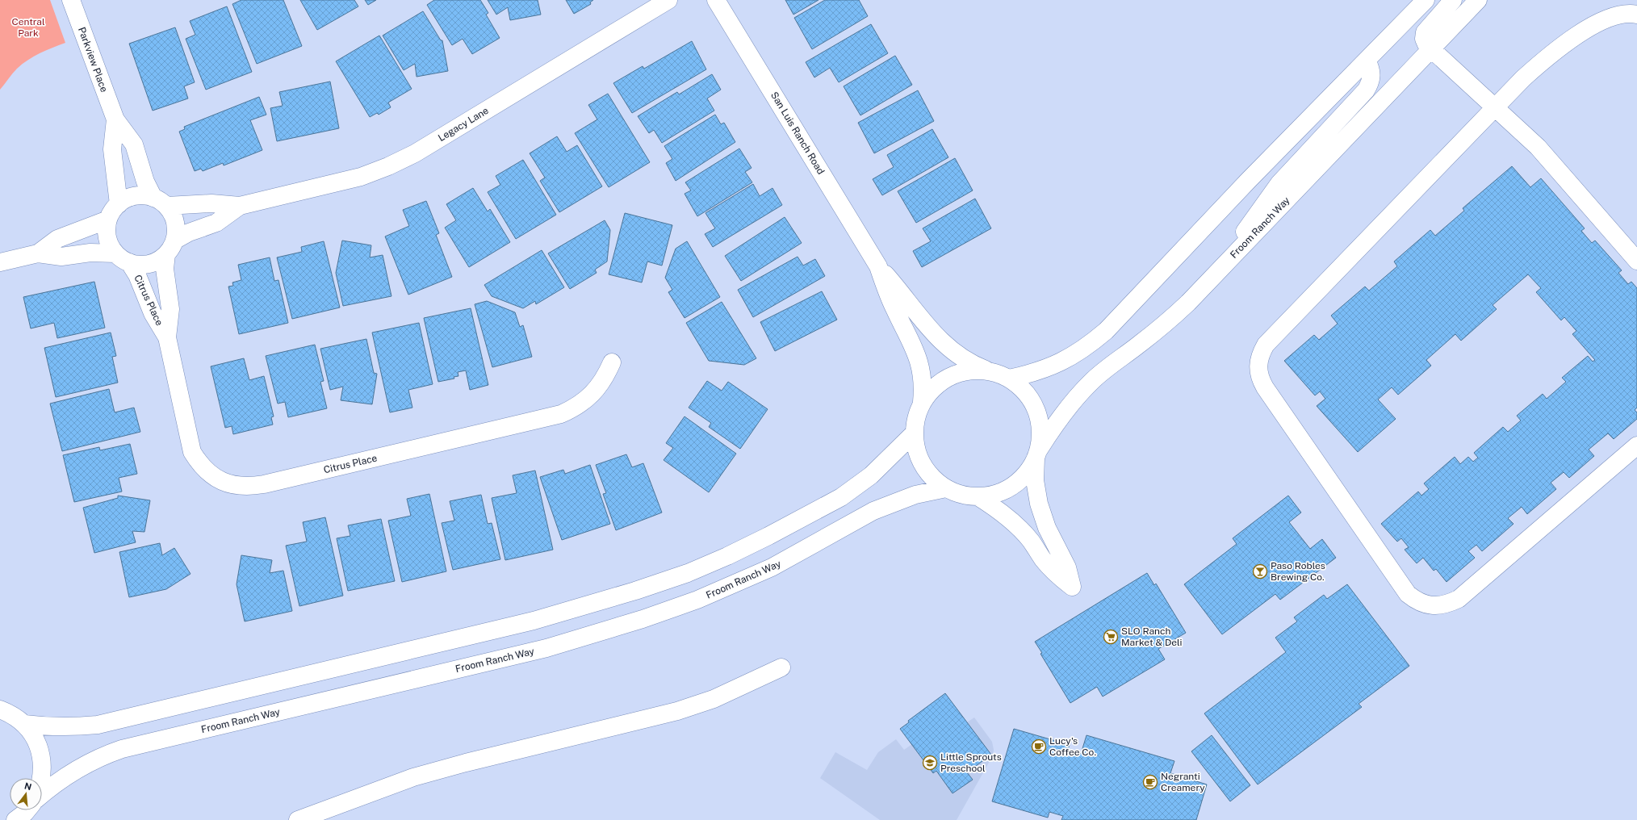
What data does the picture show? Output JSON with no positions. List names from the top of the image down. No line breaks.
{"streets":{"street":["Parkview Place","Legacy Lane","San Luis Ranch Road","Froom Ranch Way","Citrus Place"]},"crossings":[["Parkview Place","Legacy Lane"],["Parkview Place","Citrus Place"],["Legacy Lane","Citrus Place"],["San Luis Ranch Road","Froom Ranch Way"]],"parks":["Central Park"],"places":{"bar":["Paso Robles Brewing Co."],"supermarket":["SLO Ranch Market & Deli"],"cafe":["Lucy's Coffee Co.","Negranti Creamery"],"school or university":["Little Sprouts Preschool"]},"north":"top"}
